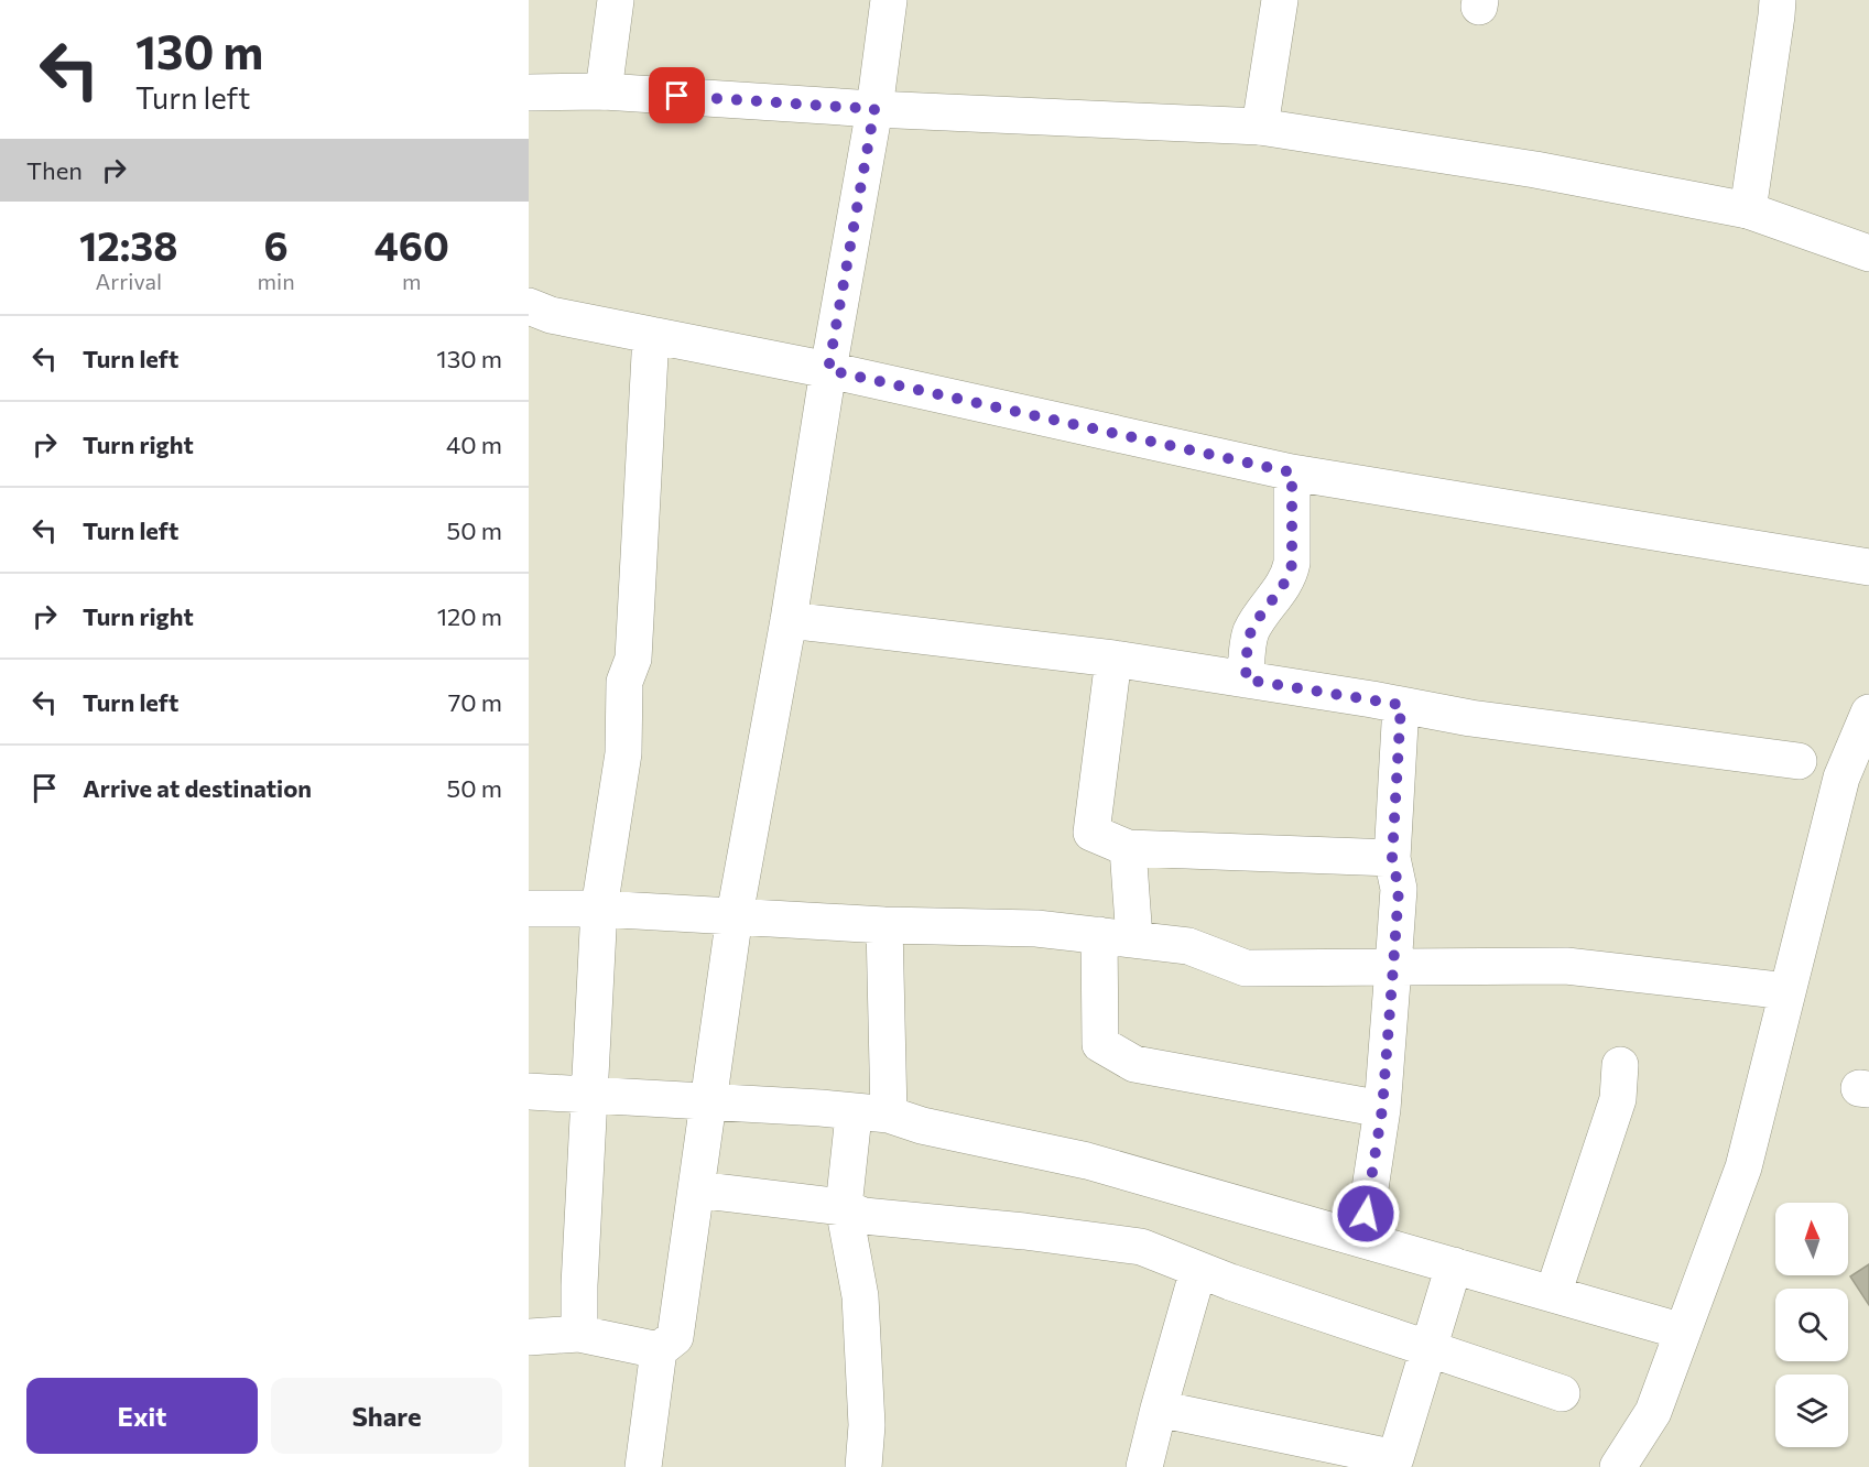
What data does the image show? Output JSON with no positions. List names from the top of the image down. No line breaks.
{"north":"top","page":{"turn":["130 m","Turn left"],"then":"Then","eta":["12:38","Arrival","6","min","460","m"],"list":[{"name":"Turn left","value":"130 m"},{"name":"Turn right","value":"40 m"},{"name":"Turn left","value":"50 m"},{"name":"Turn right","value":"120 m"},{"name":"Turn left","value":"70 m"},{"name":"Arrive at destination","value":"50 m"}],"buttons":["Exit","Share"]}}
